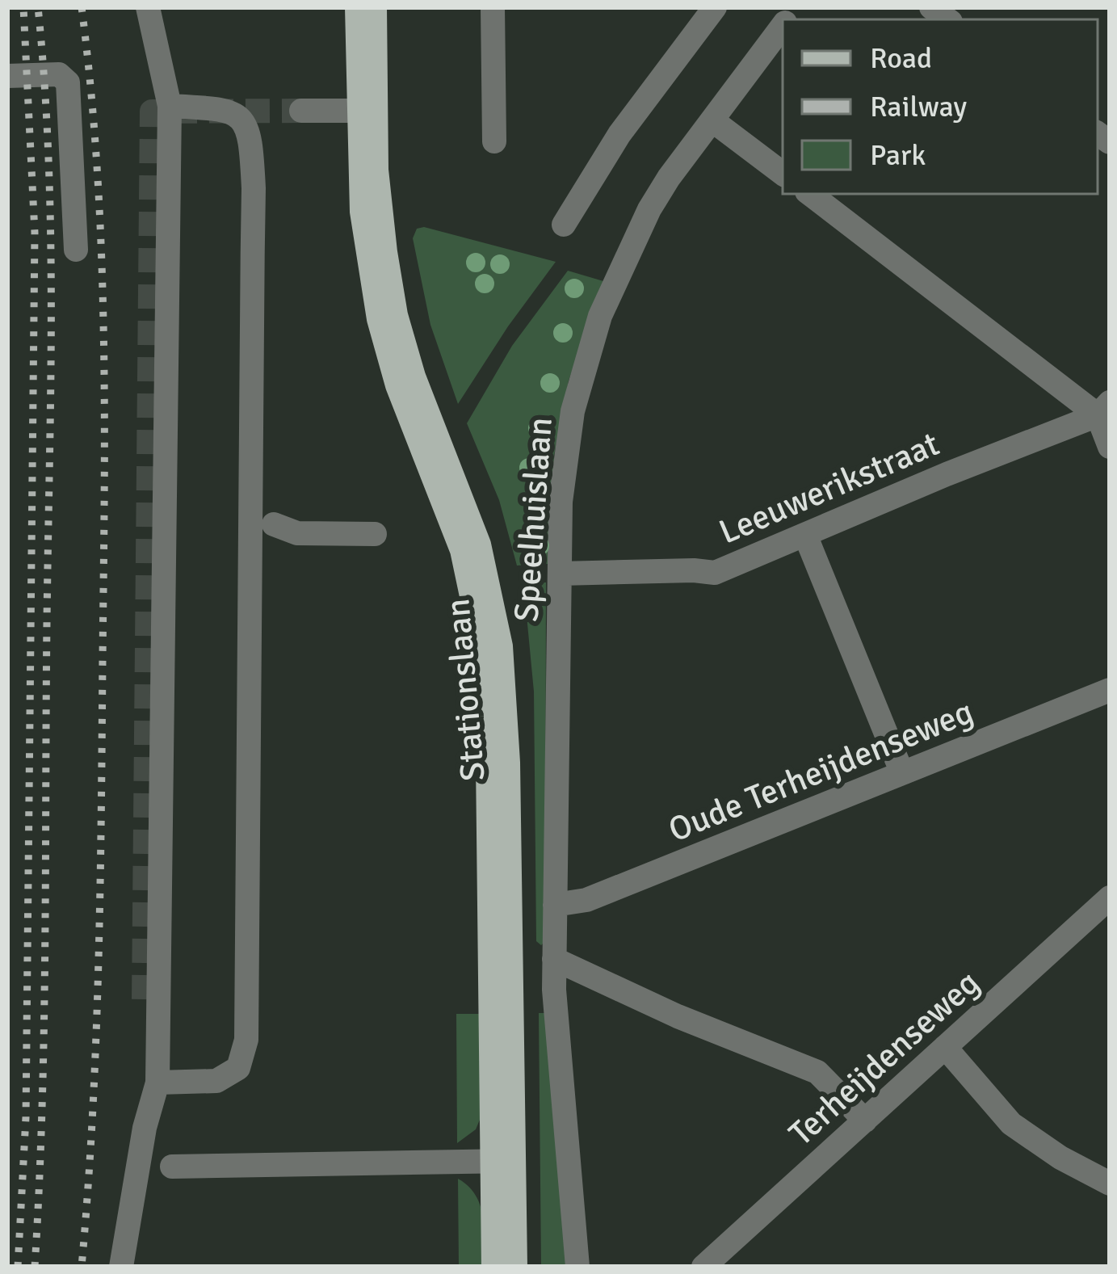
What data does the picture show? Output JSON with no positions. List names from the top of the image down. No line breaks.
{"streets":{"main road":["Stationslaan"],"street":["Leeuwerikstraat","Speelhuislaan","Oude Terheijdenseweg","Terheijdenseweg"]},"crossings":[["Leeuwerikstraat","Speelhuislaan"],["Speelhuislaan","Oude Terheijdenseweg"]],"legend":["Road","Railway","Park"]}
